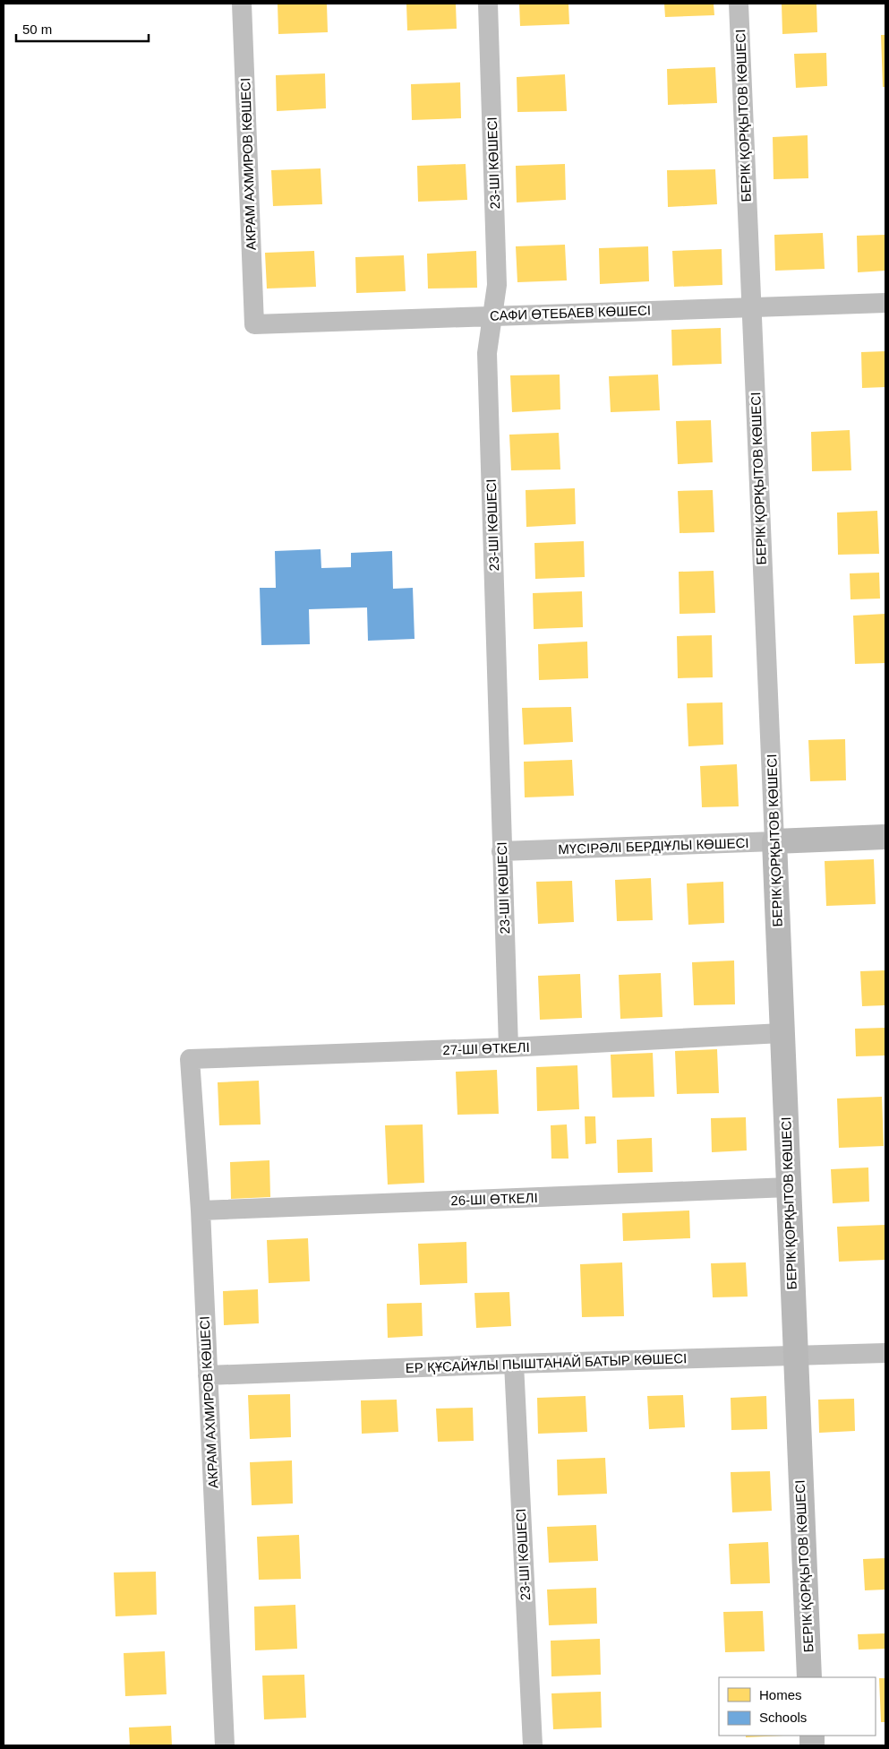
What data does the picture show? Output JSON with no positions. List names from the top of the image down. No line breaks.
{"streets":{"street":["БЕРІК ҚОРҚЫТОВ КӨШЕСІ","23-ШI КӨШЕСI","АКРАМ АХМИРОВ КӨШЕСІ","САФИ ӨТЕБАЕВ КӨШЕСІ","МҮСІРӘЛІ БЕРДІҰЛЫ КӨШЕСІ","27-ШІ ӨТКЕЛІ","26-ШІ ӨТКЕЛІ","ЕР ҚҰСАЙҰЛЫ ПЫШТАНАЙ БАТЫР КӨШЕСІ"]},"crossings":[["БЕРІК ҚОРҚЫТОВ КӨШЕСІ","САФИ ӨТЕБАЕВ КӨШЕСІ"],["БЕРІК ҚОРҚЫТОВ КӨШЕСІ","МҮСІРӘЛІ БЕРДІҰЛЫ КӨШЕСІ"],["БЕРІК ҚОРҚЫТОВ КӨШЕСІ","27-ШІ ӨТКЕЛІ"],["БЕРІК ҚОРҚЫТОВ КӨШЕСІ","26-ШІ ӨТКЕЛІ"],["БЕРІК ҚОРҚЫТОВ КӨШЕСІ","ЕР ҚҰСАЙҰЛЫ ПЫШТАНАЙ БАТЫР КӨШЕСІ"],["23-ШI КӨШЕСI","САФИ ӨТЕБАЕВ КӨШЕСІ"],["23-ШI КӨШЕСI","МҮСІРӘЛІ БЕРДІҰЛЫ КӨШЕСІ"],["23-ШI КӨШЕСI","27-ШІ ӨТКЕЛІ"],["23-ШI КӨШЕСI","ЕР ҚҰСАЙҰЛЫ ПЫШТАНАЙ БАТЫР КӨШЕСІ"],["АКРАМ АХМИРОВ КӨШЕСІ","САФИ ӨТЕБАЕВ КӨШЕСІ"],["АКРАМ АХМИРОВ КӨШЕСІ","27-ШІ ӨТКЕЛІ"],["АКРАМ АХМИРОВ КӨШЕСІ","26-ШІ ӨТКЕЛІ"],["АКРАМ АХМИРОВ КӨШЕСІ","ЕР ҚҰСАЙҰЛЫ ПЫШТАНАЙ БАТЫР КӨШЕСІ"]],"legend":["Homes","Schools"],"scale_bar":"50 m"}
